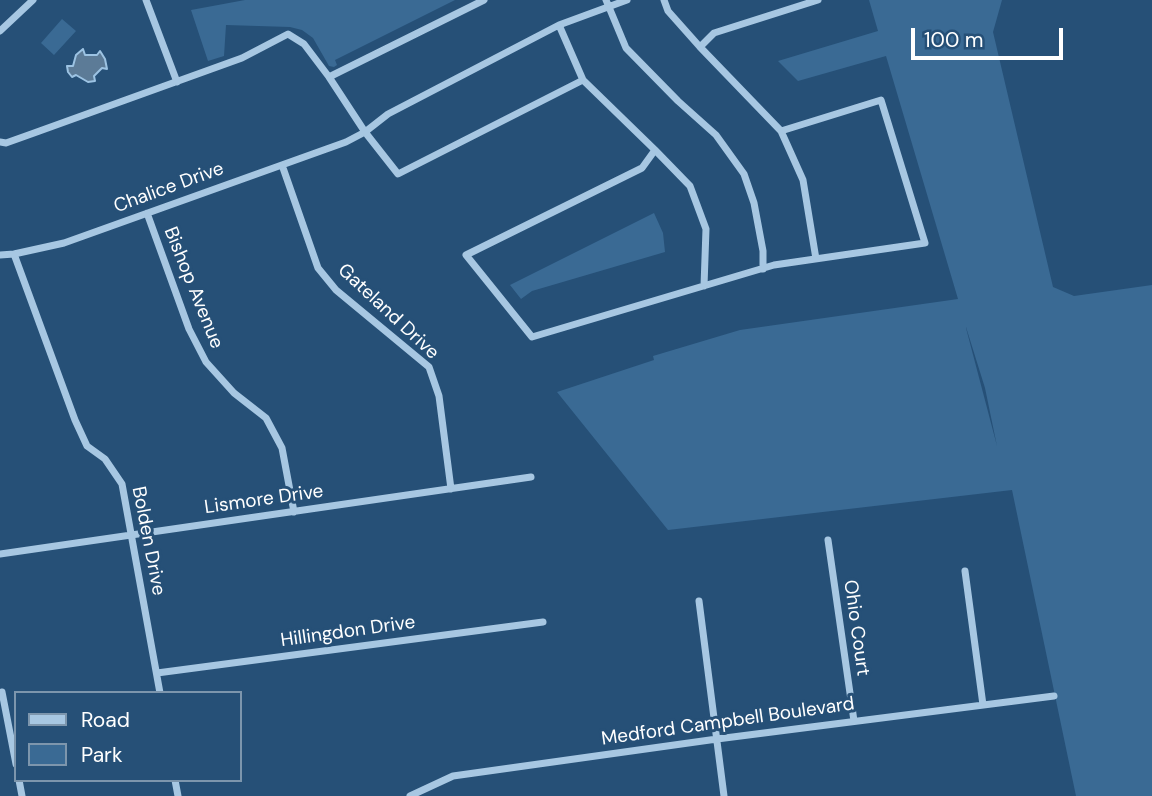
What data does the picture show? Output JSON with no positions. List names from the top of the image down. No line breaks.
{"streets":{"street":["Chalice Drive","Bishop Avenue","Gateland Drive","Lismore Drive","Bolden Drive","Ohio Court","Hillingdon Drive","Medford Campbell Boulevard"]},"crossings":[["Chalice Drive","Bishop Avenue"],["Chalice Drive","Gateland Drive"],["Chalice Drive","Bolden Drive"],["Bishop Avenue","Lismore Drive"],["Gateland Drive","Lismore Drive"],["Lismore Drive","Bolden Drive"],["Bolden Drive","Hillingdon Drive"],["Ohio Court","Medford Campbell Boulevard"]],"legend":["Road","Park"],"scale_bar":"100 m"}
